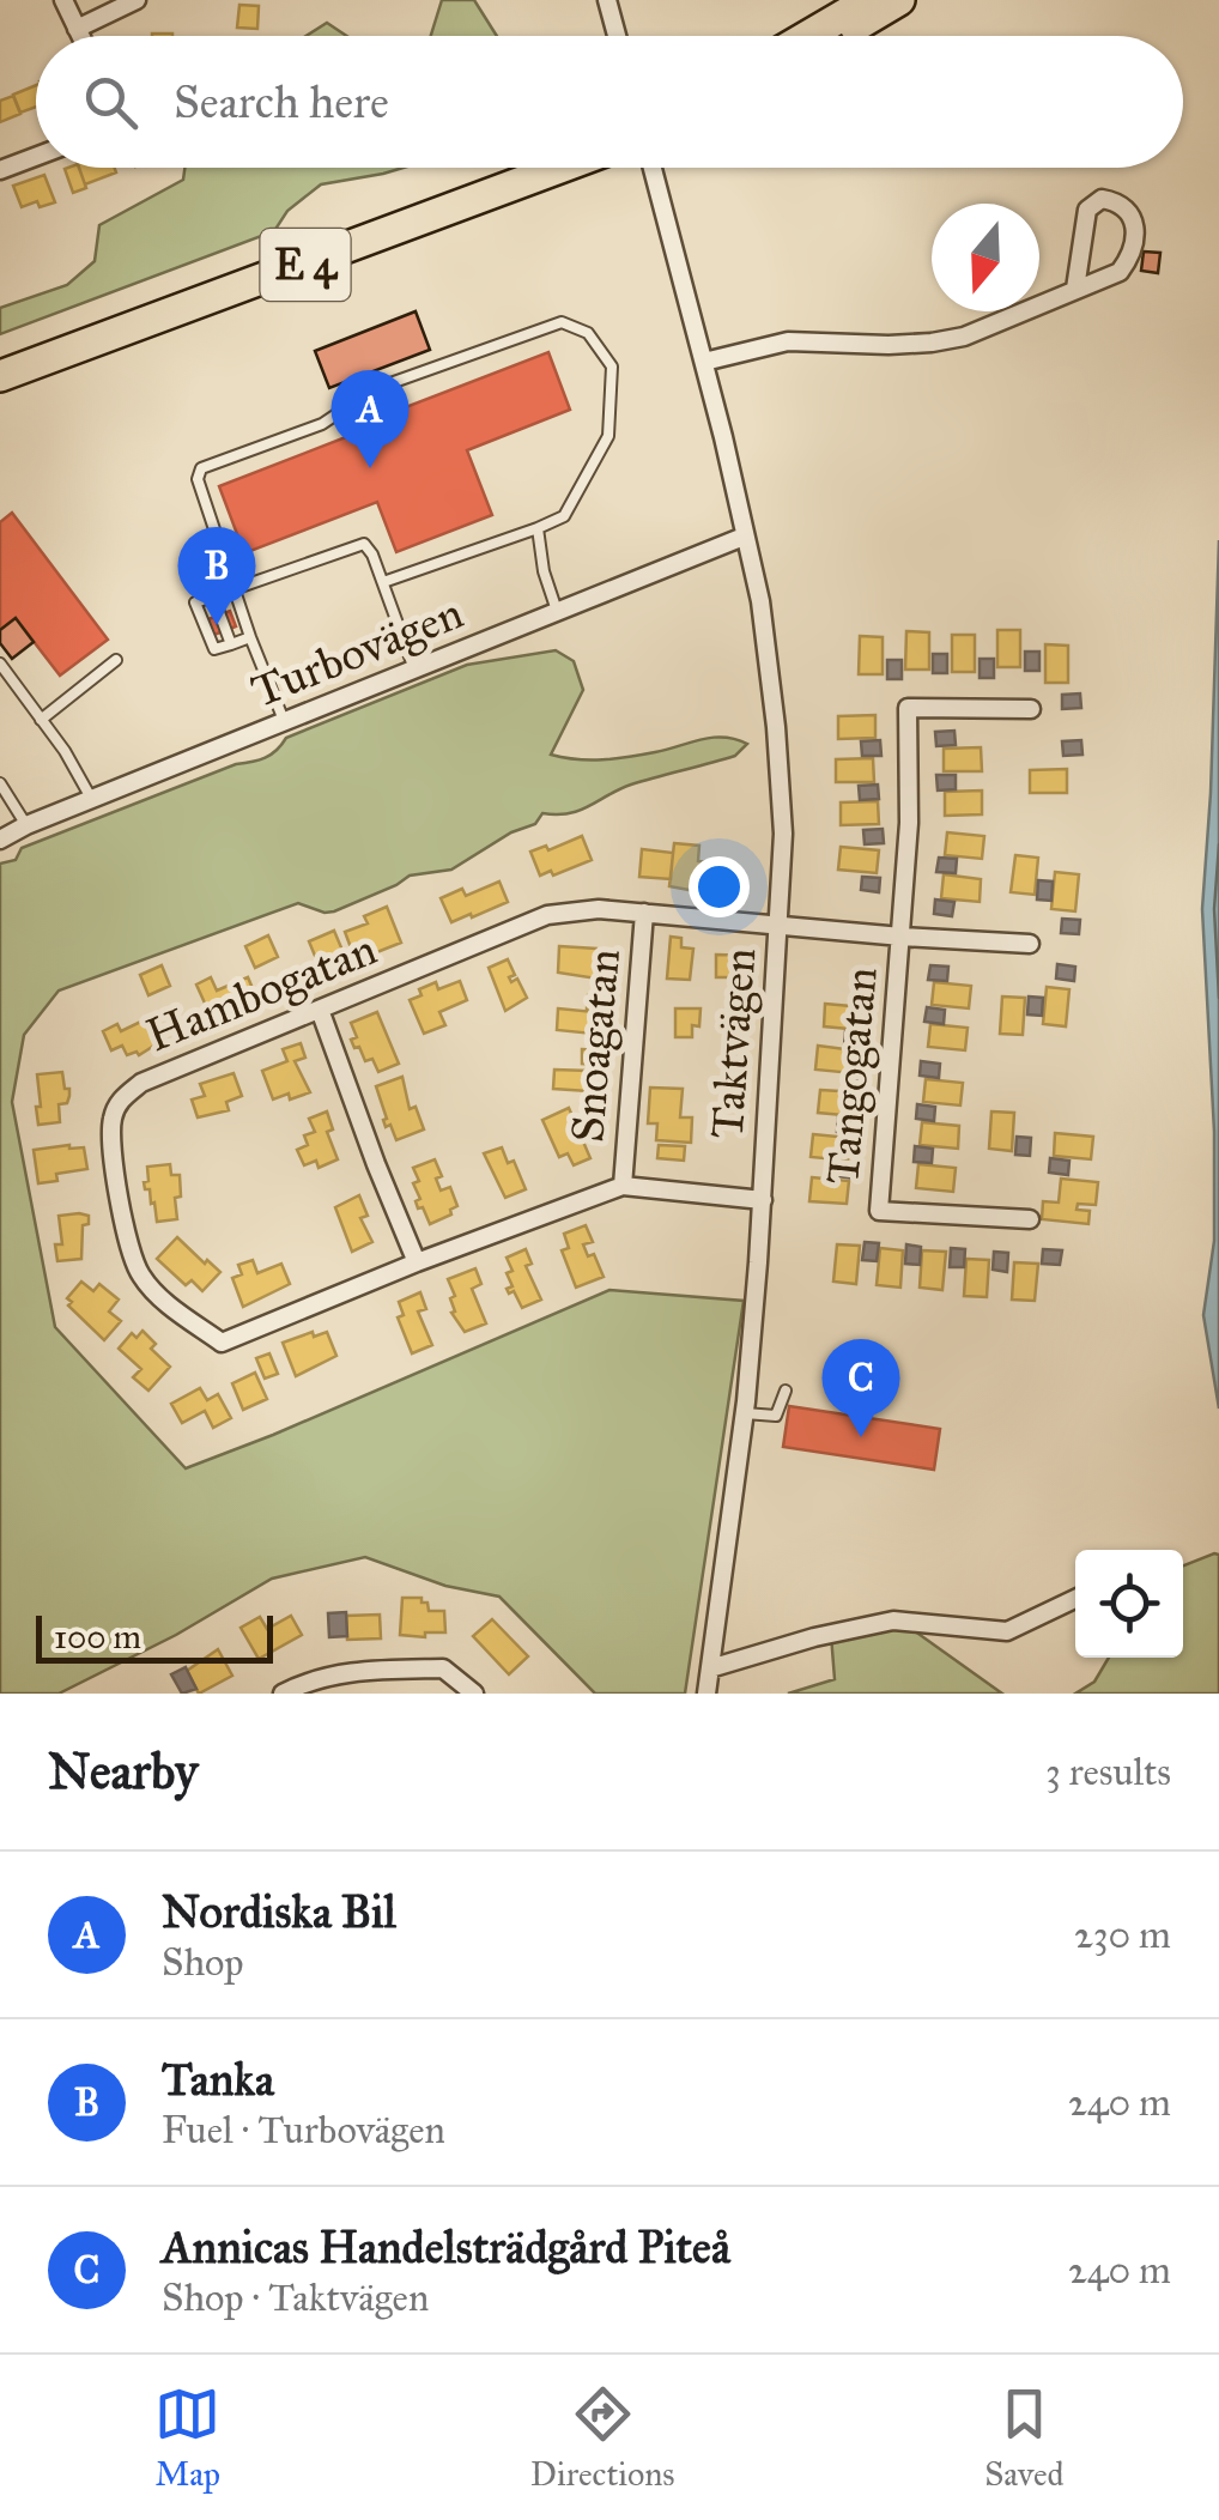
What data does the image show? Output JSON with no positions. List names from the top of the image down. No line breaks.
{"streets":{"highway":["E 4"],"street":["Turbovägen","Hambogatan","Taktvägen","Snoagatan","Tangogatan"]},"crossings":[["Turbovägen","Taktvägen"],["Hambogatan","Taktvägen"],["Hambogatan","Snoagatan"],["Hambogatan","Tangogatan"],["Taktvägen","Tangogatan"]],"scale_bar":"100 m","north":"bottom","page":{"search":"Search here","pins":["A","B","C"],"scale":"100 m","heading":["Nearby","3 results"],"list":[{"mark":"A","name":"Nordiska Bil","note":"Shop","value":"230 m"},{"mark":"B","name":"Tanka","note":"Fuel · Turbovägen","value":"240 m"},{"mark":"C","name":"Annicas Handelsträdgård Piteå","note":"Shop · Taktvägen","value":"240 m"}],"nav":["Map","Directions","Saved"]}}
